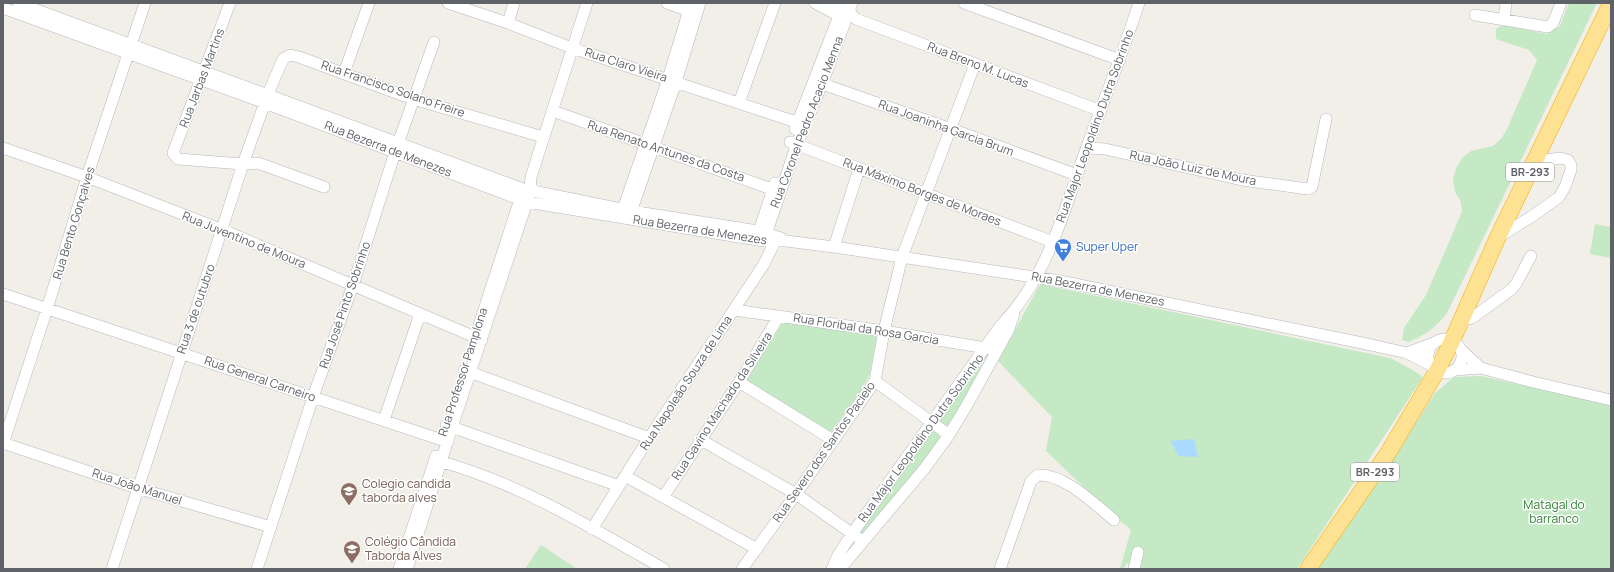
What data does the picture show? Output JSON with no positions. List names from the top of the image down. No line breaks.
{"streets":{"highway":["BR-293"],"street":["Rua Claro Vieira","Rua Breno M. Lucas","Rua Jarbas Martins","Rua Francisco Solano Freire","Rua Coronel Pedro Acacio Menna","Rua Major Leopoldino Dutra Sobrinho","Rua Joaninha Garcia Brum","Rua Bezerra de Menezes","Rua Renato Antunes da Costa","Rua João Luiz de Moura","Rua Máximo Borges de Moraes","Rua Bento Gonçalves","Rua Juventino de Moura","Rua José Pinto Sobrinho","Rua 3 de outubro","Rua Floribal da Rosa Garcia","Rua Professor Pamplona","Rua General Carneiro","Rua Napoleão Souza de Lima","Rua Gavino Machado da Silveira","Rua Severo dos Santos Pacielo","Rua João Manuel"]},"crossings":[["Rua Claro Vieira","Rua Coronel Pedro Acacio Menna"],["Rua Claro Vieira","Rua Professor Pamplona"],["Rua Breno M. Lucas","Rua Coronel Pedro Acacio Menna"],["Rua Breno M. Lucas","Rua Major Leopoldino Dutra Sobrinho"],["Rua Breno M. Lucas","Rua Severo dos Santos Pacielo"],["Rua Jarbas Martins","Rua Bezerra de Menezes"],["Rua Jarbas Martins","Rua 3 de outubro"],["Rua Francisco Solano Freire","Rua José Pinto Sobrinho"],["Rua Francisco Solano Freire","Rua 3 de outubro"],["Rua Francisco Solano Freire","Rua Professor Pamplona"],["Rua Coronel Pedro Acacio Menna","Rua Joaninha Garcia Brum"],["Rua Coronel Pedro Acacio Menna","Rua Bezerra de Menezes"],["Rua Coronel Pedro Acacio Menna","Rua Renato Antunes da Costa"],["Rua Coronel Pedro Acacio Menna","Rua Máximo Borges de Moraes"],["Rua Major Leopoldino Dutra Sobrinho","Rua Joaninha Garcia Brum"],["Rua Major Leopoldino Dutra Sobrinho","Rua Bezerra de Menezes"],["Rua Major Leopoldino Dutra Sobrinho","Rua João Luiz de Moura"],["Rua Major Leopoldino Dutra Sobrinho","Rua Máximo Borges de Moraes"],["Rua Major Leopoldino Dutra Sobrinho","Rua Floribal da Rosa Garcia"],["Rua Joaninha Garcia Brum","Rua Severo dos Santos Pacielo"],["Rua Bezerra de Menezes","BR-293"],["Rua Bezerra de Menezes","Rua Bento Gonçalves"],["Rua Bezerra de Menezes","Rua José Pinto Sobrinho"],["Rua Bezerra de Menezes","Rua 3 de outubro"],["Rua Bezerra de Menezes","Rua Professor Pamplona"],["Rua Bezerra de Menezes","Rua Napoleão Souza de Lima"],["Rua Bezerra de Menezes","Rua Severo dos Santos Pacielo"],["Rua Renato Antunes da Costa","Rua Professor Pamplona"],["Rua Máximo Borges de Moraes","Rua Severo dos Santos Pacielo"],["Rua Bento Gonçalves","Rua Juventino de Moura"],["Rua Bento Gonçalves","Rua General Carneiro"],["Rua Bento Gonçalves","Rua João Manuel"],["Rua Juventino de Moura","Rua José Pinto Sobrinho"],["Rua Juventino de Moura","Rua 3 de outubro"],["Rua Juventino de Moura","Rua Professor Pamplona"],["Rua José Pinto Sobrinho","Rua General Carneiro"],["Rua José Pinto Sobrinho","Rua João Manuel"],["Rua 3 de outubro","Rua General Carneiro"],["Rua 3 de outubro","Rua João Manuel"],["Rua Floribal da Rosa Garcia","Rua Napoleão Souza de Lima"],["Rua Floribal da Rosa Garcia","Rua Gavino Machado da Silveira"],["Rua Floribal da Rosa Garcia","Rua Severo dos Santos Pacielo"],["Rua Professor Pamplona","Rua General Carneiro"]],"parks":["Matagal do barranco"],"places":{"supermarket":["Super Uper"],"school or university":["Colegio candida taborda alves","Colégio Cândida Taborda Alves"]}}
